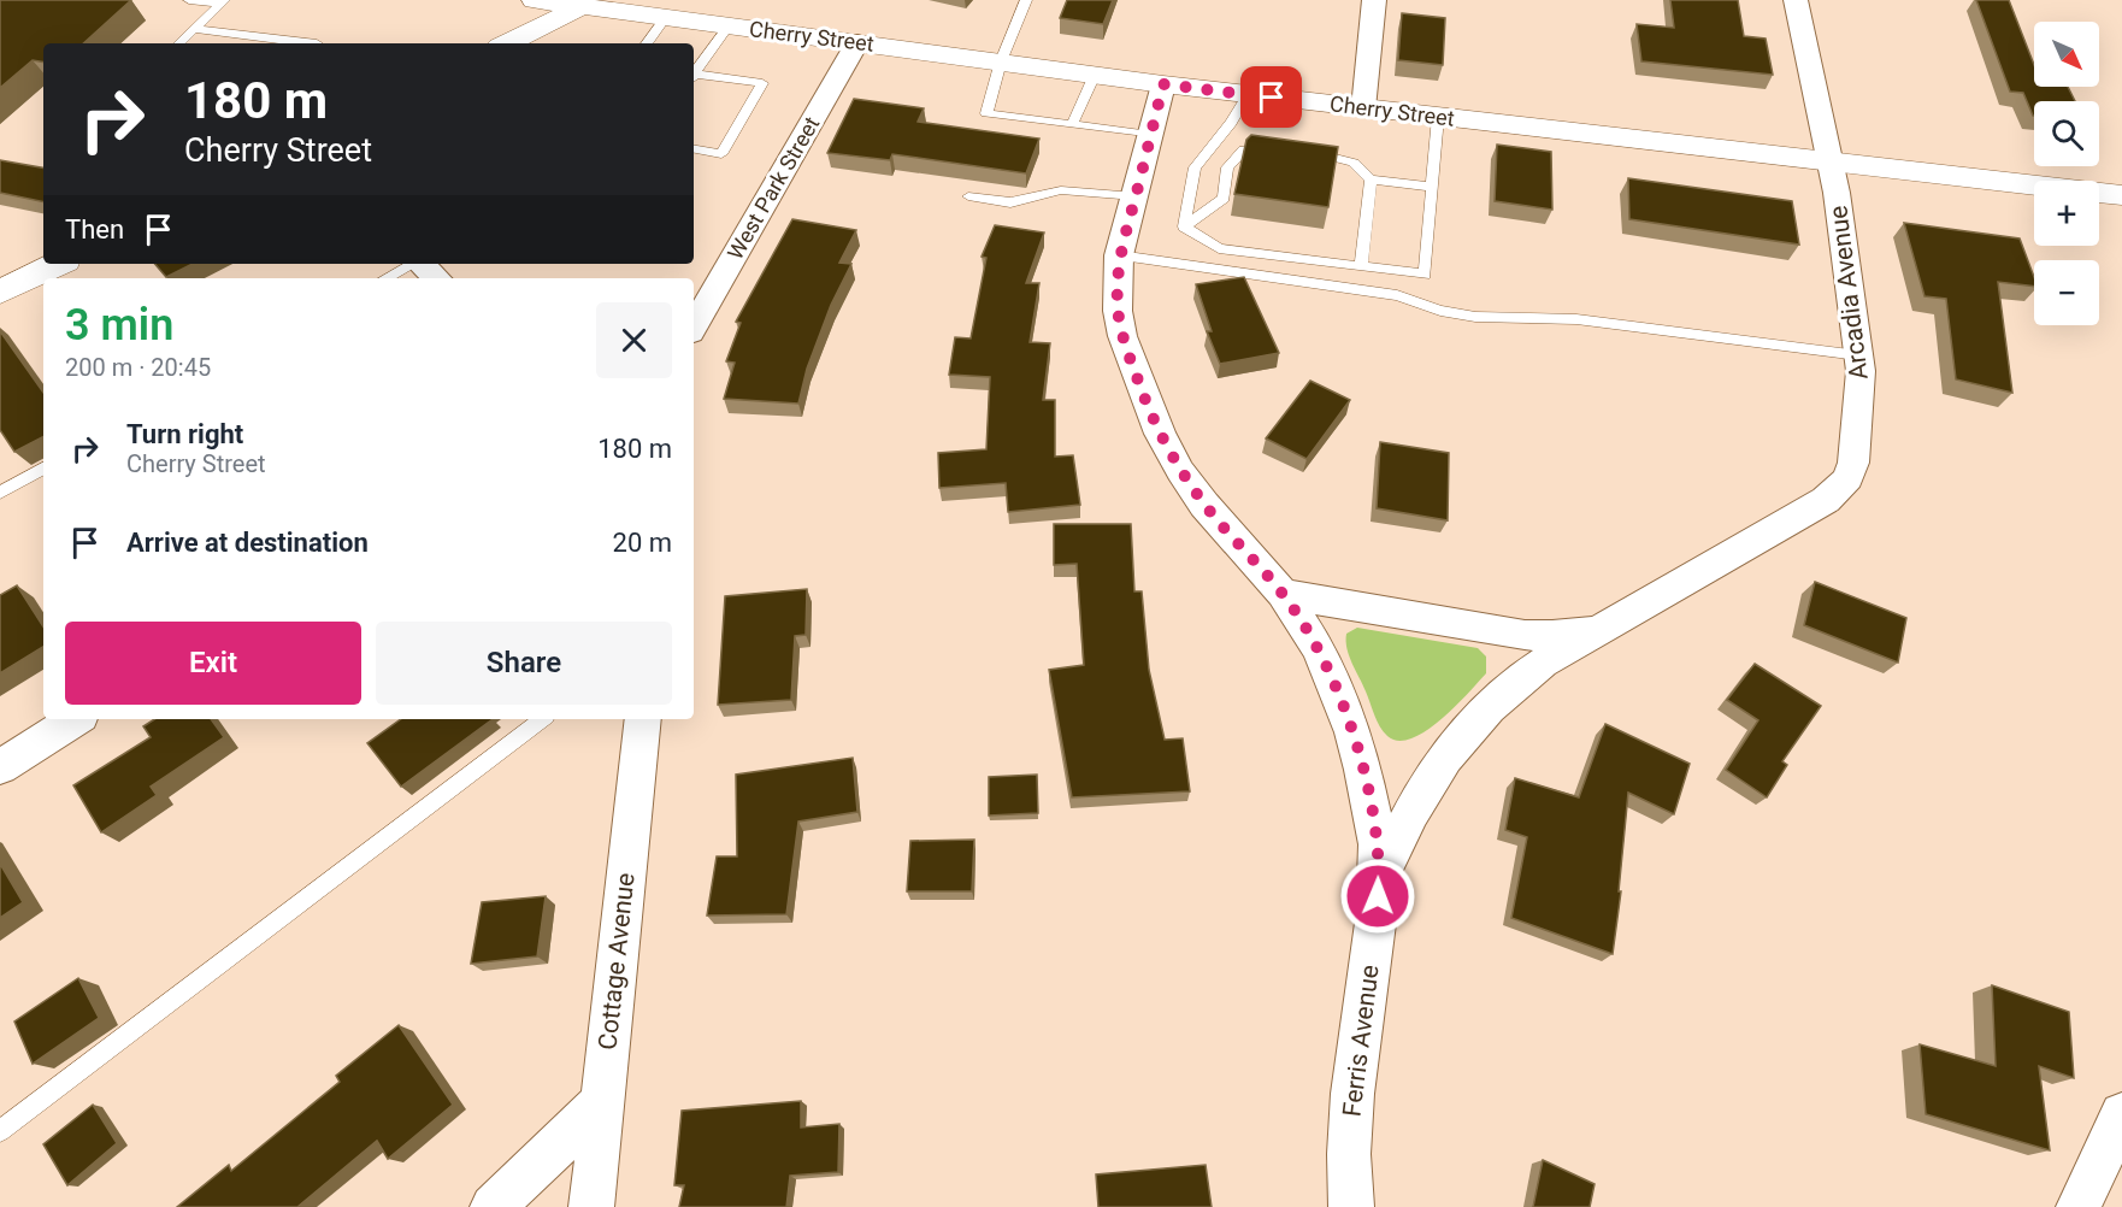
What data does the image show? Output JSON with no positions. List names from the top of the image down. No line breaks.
{"streets":{"main road":["Cherry Street"],"street":["West Park Street","Arcadia Avenue","Cottage Avenue","Ferris Avenue"]},"crossings":[["Cherry Street","West Park Street"],["Cherry Street","Arcadia Avenue"],["Cherry Street","Ferris Avenue"],["Arcadia Avenue","Ferris Avenue"]],"north":"bottom right","page":{"map_buttons":["+","−"],"turn":["180 m","Cherry Street"],"then":"Then","heading":["3 min","200 m · 20:45"],"list":[{"name":"Turn right","note":"Cherry Street","value":"180 m"},{"name":"Arrive at destination","value":"20 m"}],"buttons":["Exit","Share"]}}
